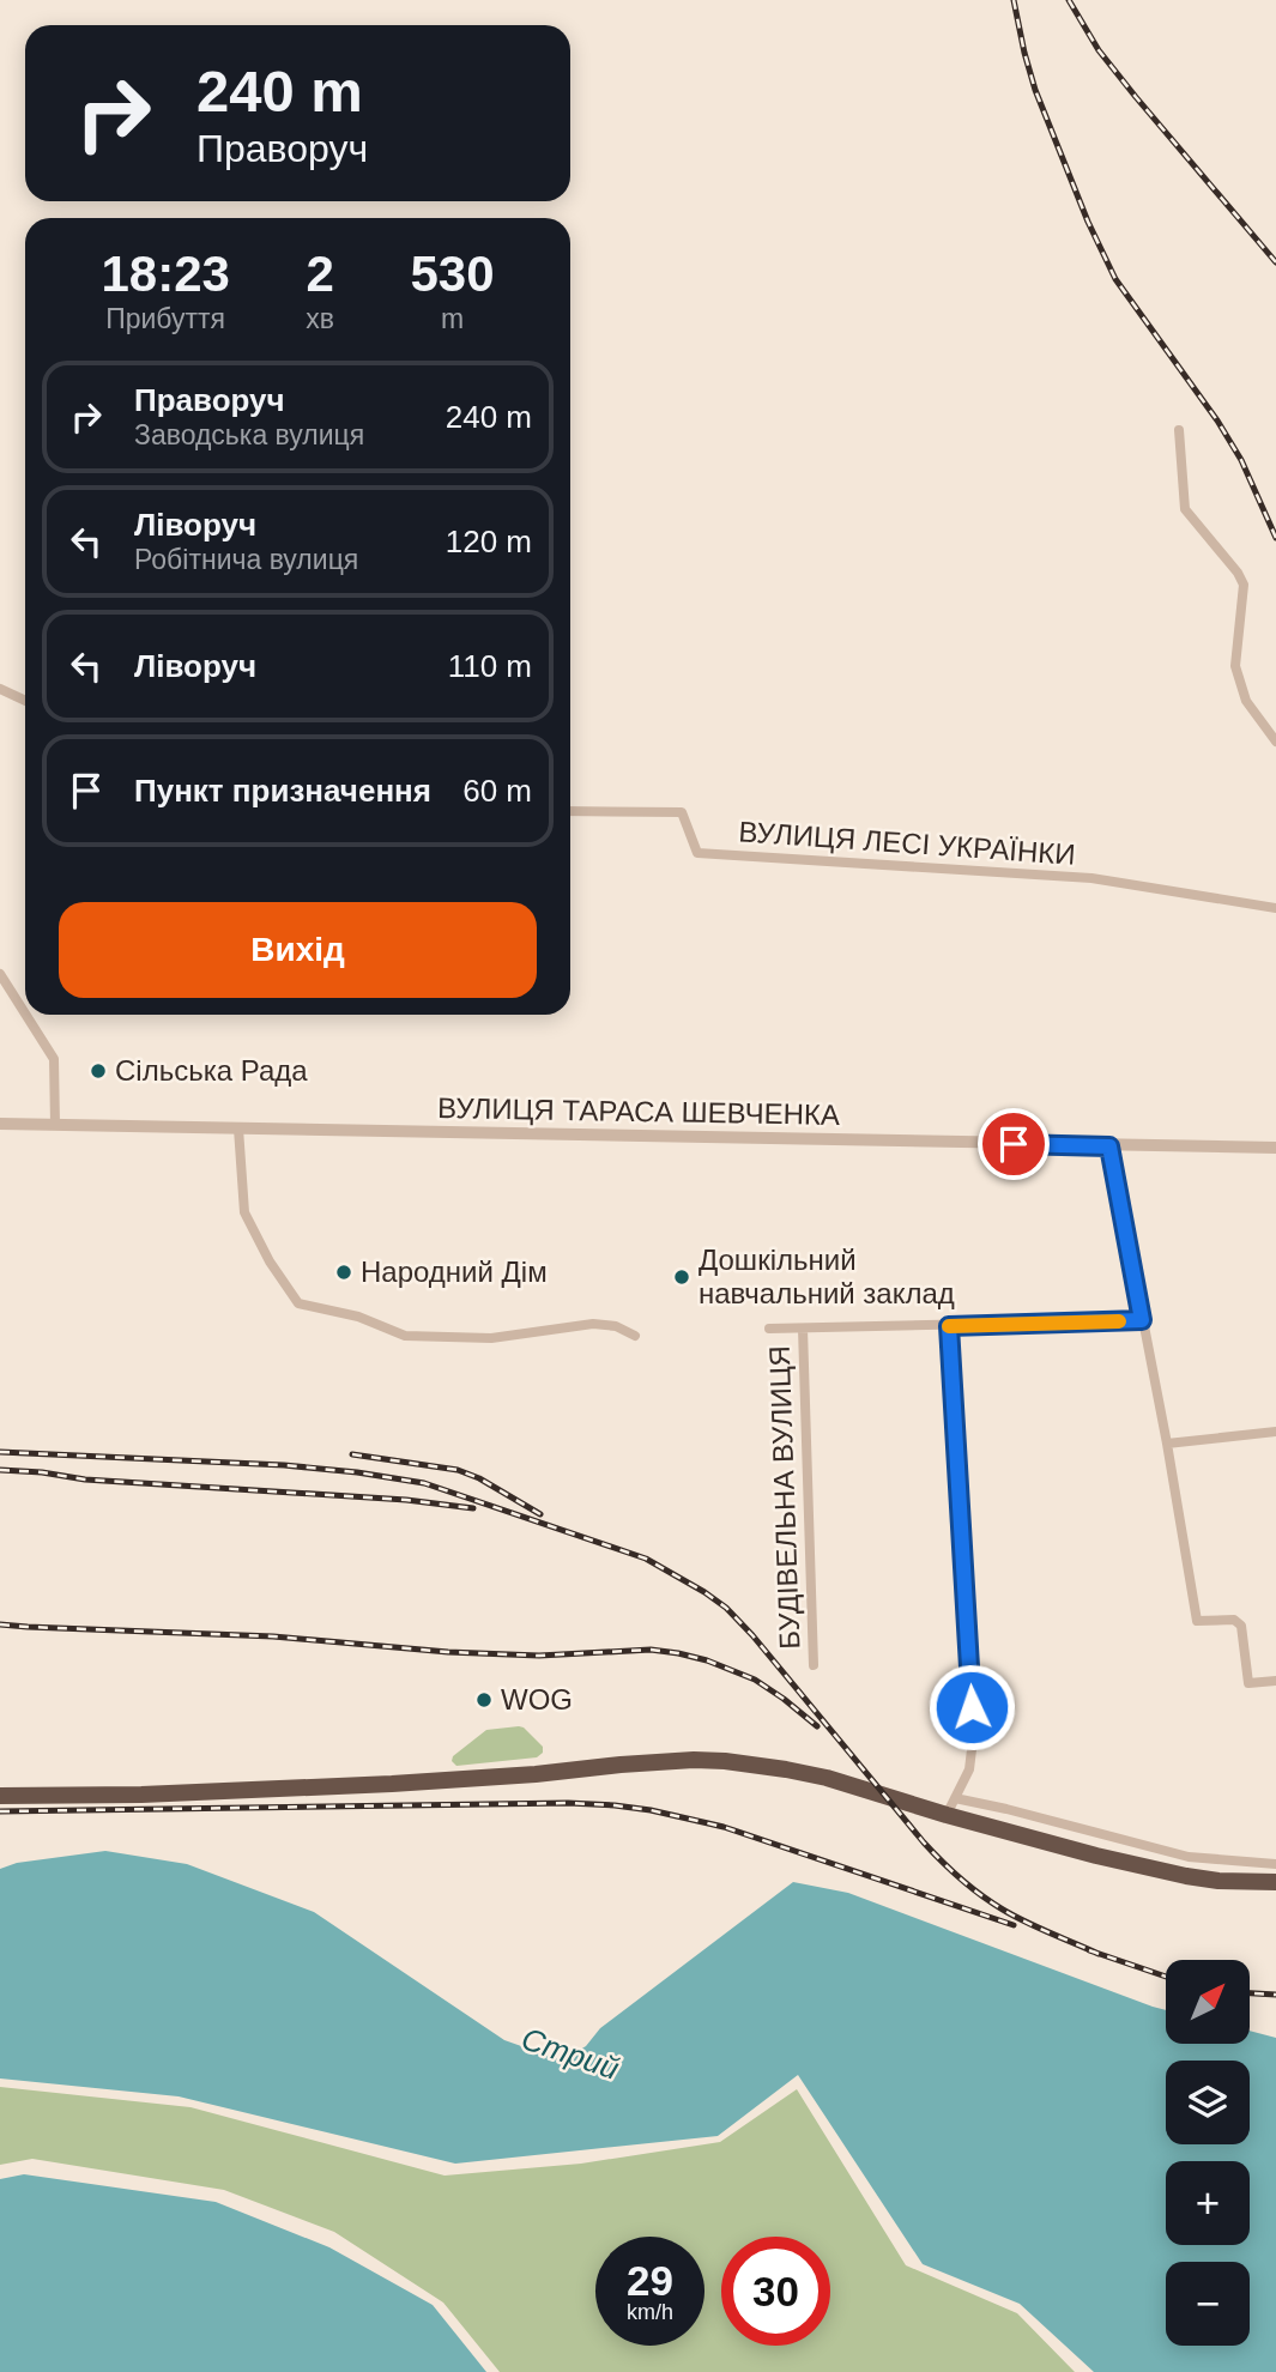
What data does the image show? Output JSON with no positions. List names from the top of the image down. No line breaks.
{"streets":{"street":["ВУЛИЦЯ ЛЕСІ УКРАЇНКИ","ВУЛИЦЯ ТАРАСА ШЕВЧЕНКА","БУДІВЕЛЬНА ВУЛИЦЯ"]},"water":["Стрий"],"places":["Сільська Рада","Народний Дім","Дошкільний навчальний заклад","WOG"],"north":"top right","page":{"turn":["240 m","Праворуч"],"eta":["18:23","Прибуття","2","хв","530","m"],"list":[{"name":"Праворуч","note":"Заводська вулиця","value":"240 m"},{"name":"Ліворуч","note":"Робітнича вулиця","value":"120 m"},{"name":"Ліворуч","value":"110 m"},{"name":"Пункт призначення","value":"60 m"}],"buttons":"Вихід","map_buttons":["+","−"],"speed":"29 km/h","limit":"30"}}
